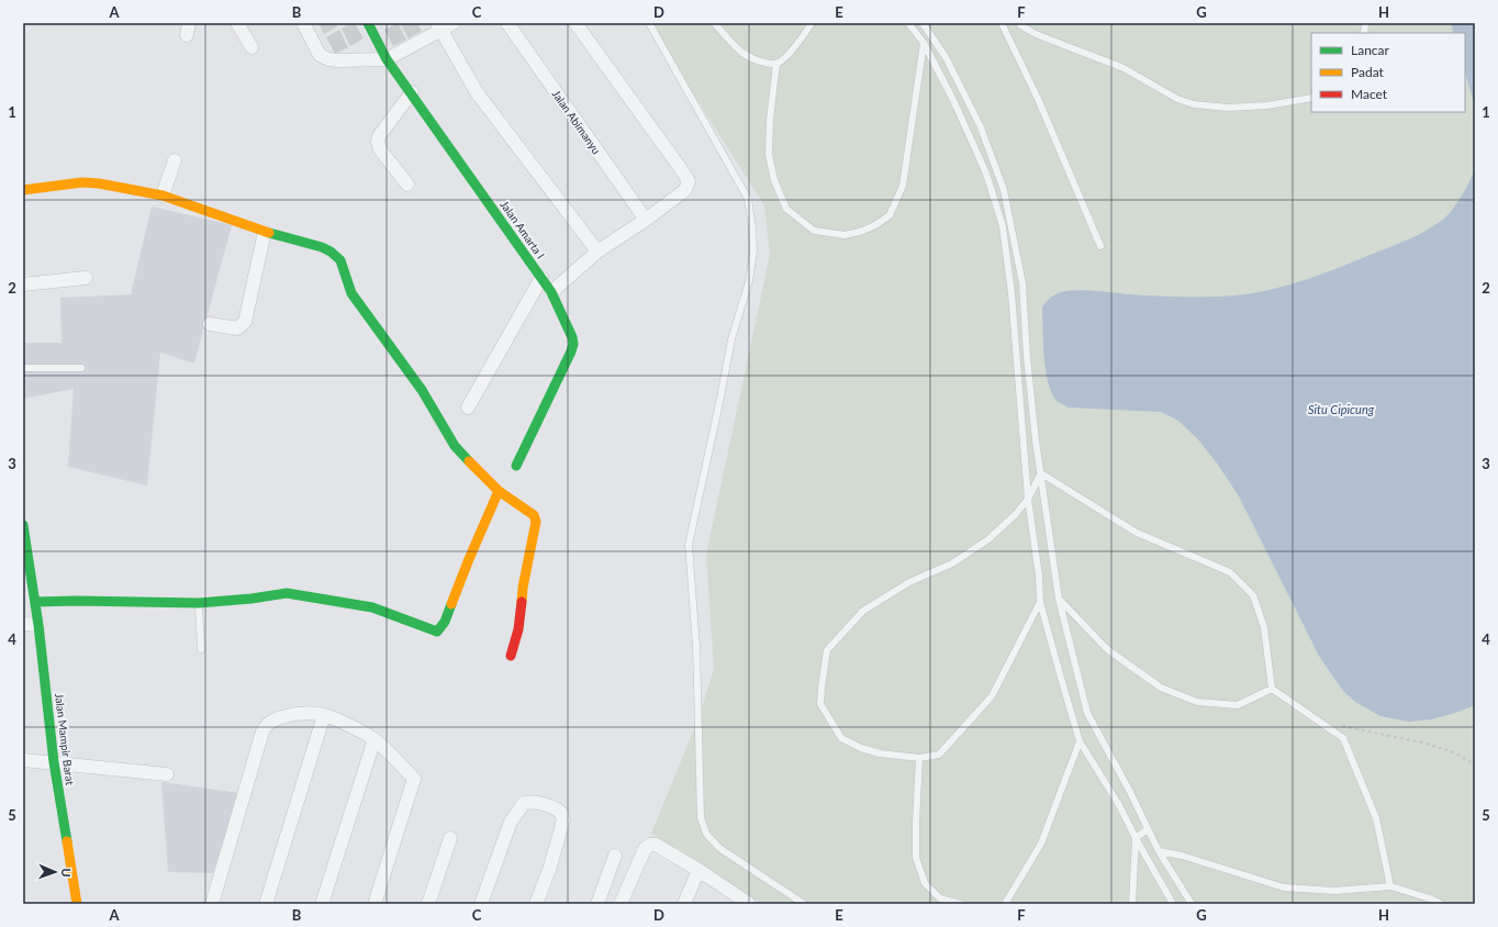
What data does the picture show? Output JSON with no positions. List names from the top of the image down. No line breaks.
{"streets":{"street":["Jalan Abimanyu","Jalan Amarta I","Jalan Mampir Barat"]},"water":["Situ Cipicung"],"legend":["Lancar","Padat","Macet"],"north":"right","grid":{"columns":["A","B","C","D","E","F","G","H"],"rows":["1","2","3","4","5"]}}
